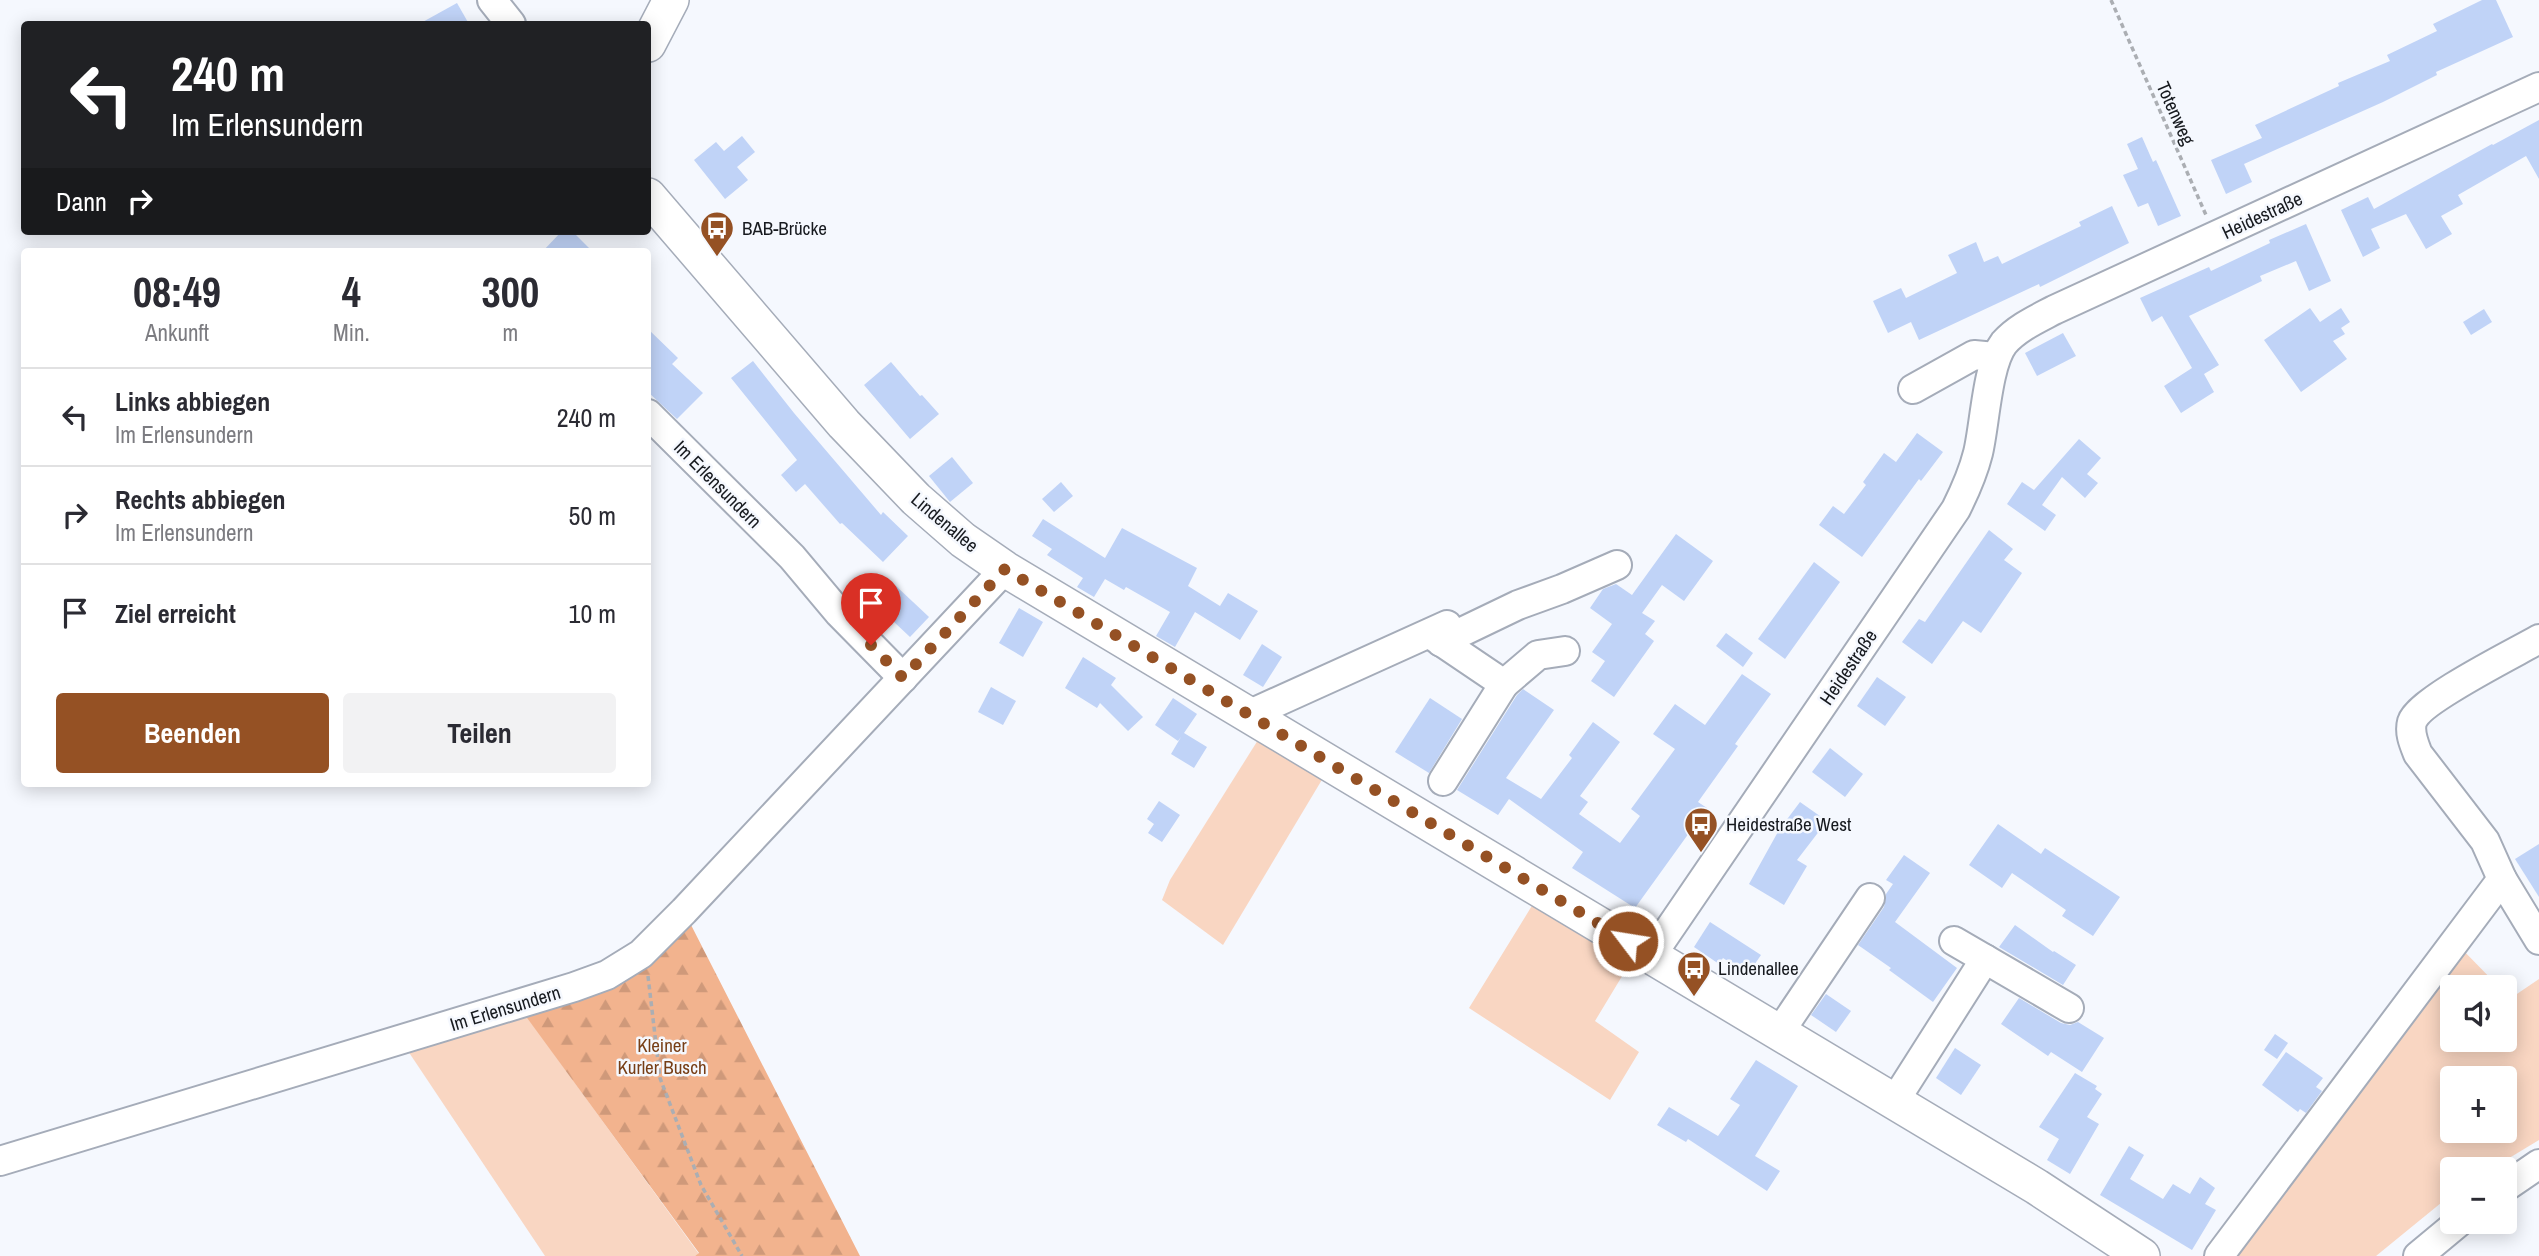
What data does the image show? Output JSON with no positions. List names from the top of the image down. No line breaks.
{"streets":{"main road":["Lindenallee"],"street":["Heidestraße","Im Erlensundern"],"path":["Totenweg"]},"crossings":[["Totenweg","Heidestraße"],["Heidestraße","Lindenallee"],["Im Erlensundern","Lindenallee"]],"parks":["Kleiner Kurler Busch"],"places":{"bus stop":["BAB-Brücke","Heidestraße West","Lindenallee"]},"page":{"turn":["240 m","Im Erlensundern"],"then":"Dann","eta":["08:49","Ankunft","4","Min.","300","m"],"list":[{"name":"Links abbiegen","note":"Im Erlensundern","value":"240 m"},{"name":"Rechts abbiegen","note":"Im Erlensundern","value":"50 m"},{"name":"Ziel erreicht","value":"10 m"}],"buttons":["Beenden","Teilen"],"map_buttons":["+","−"]}}
